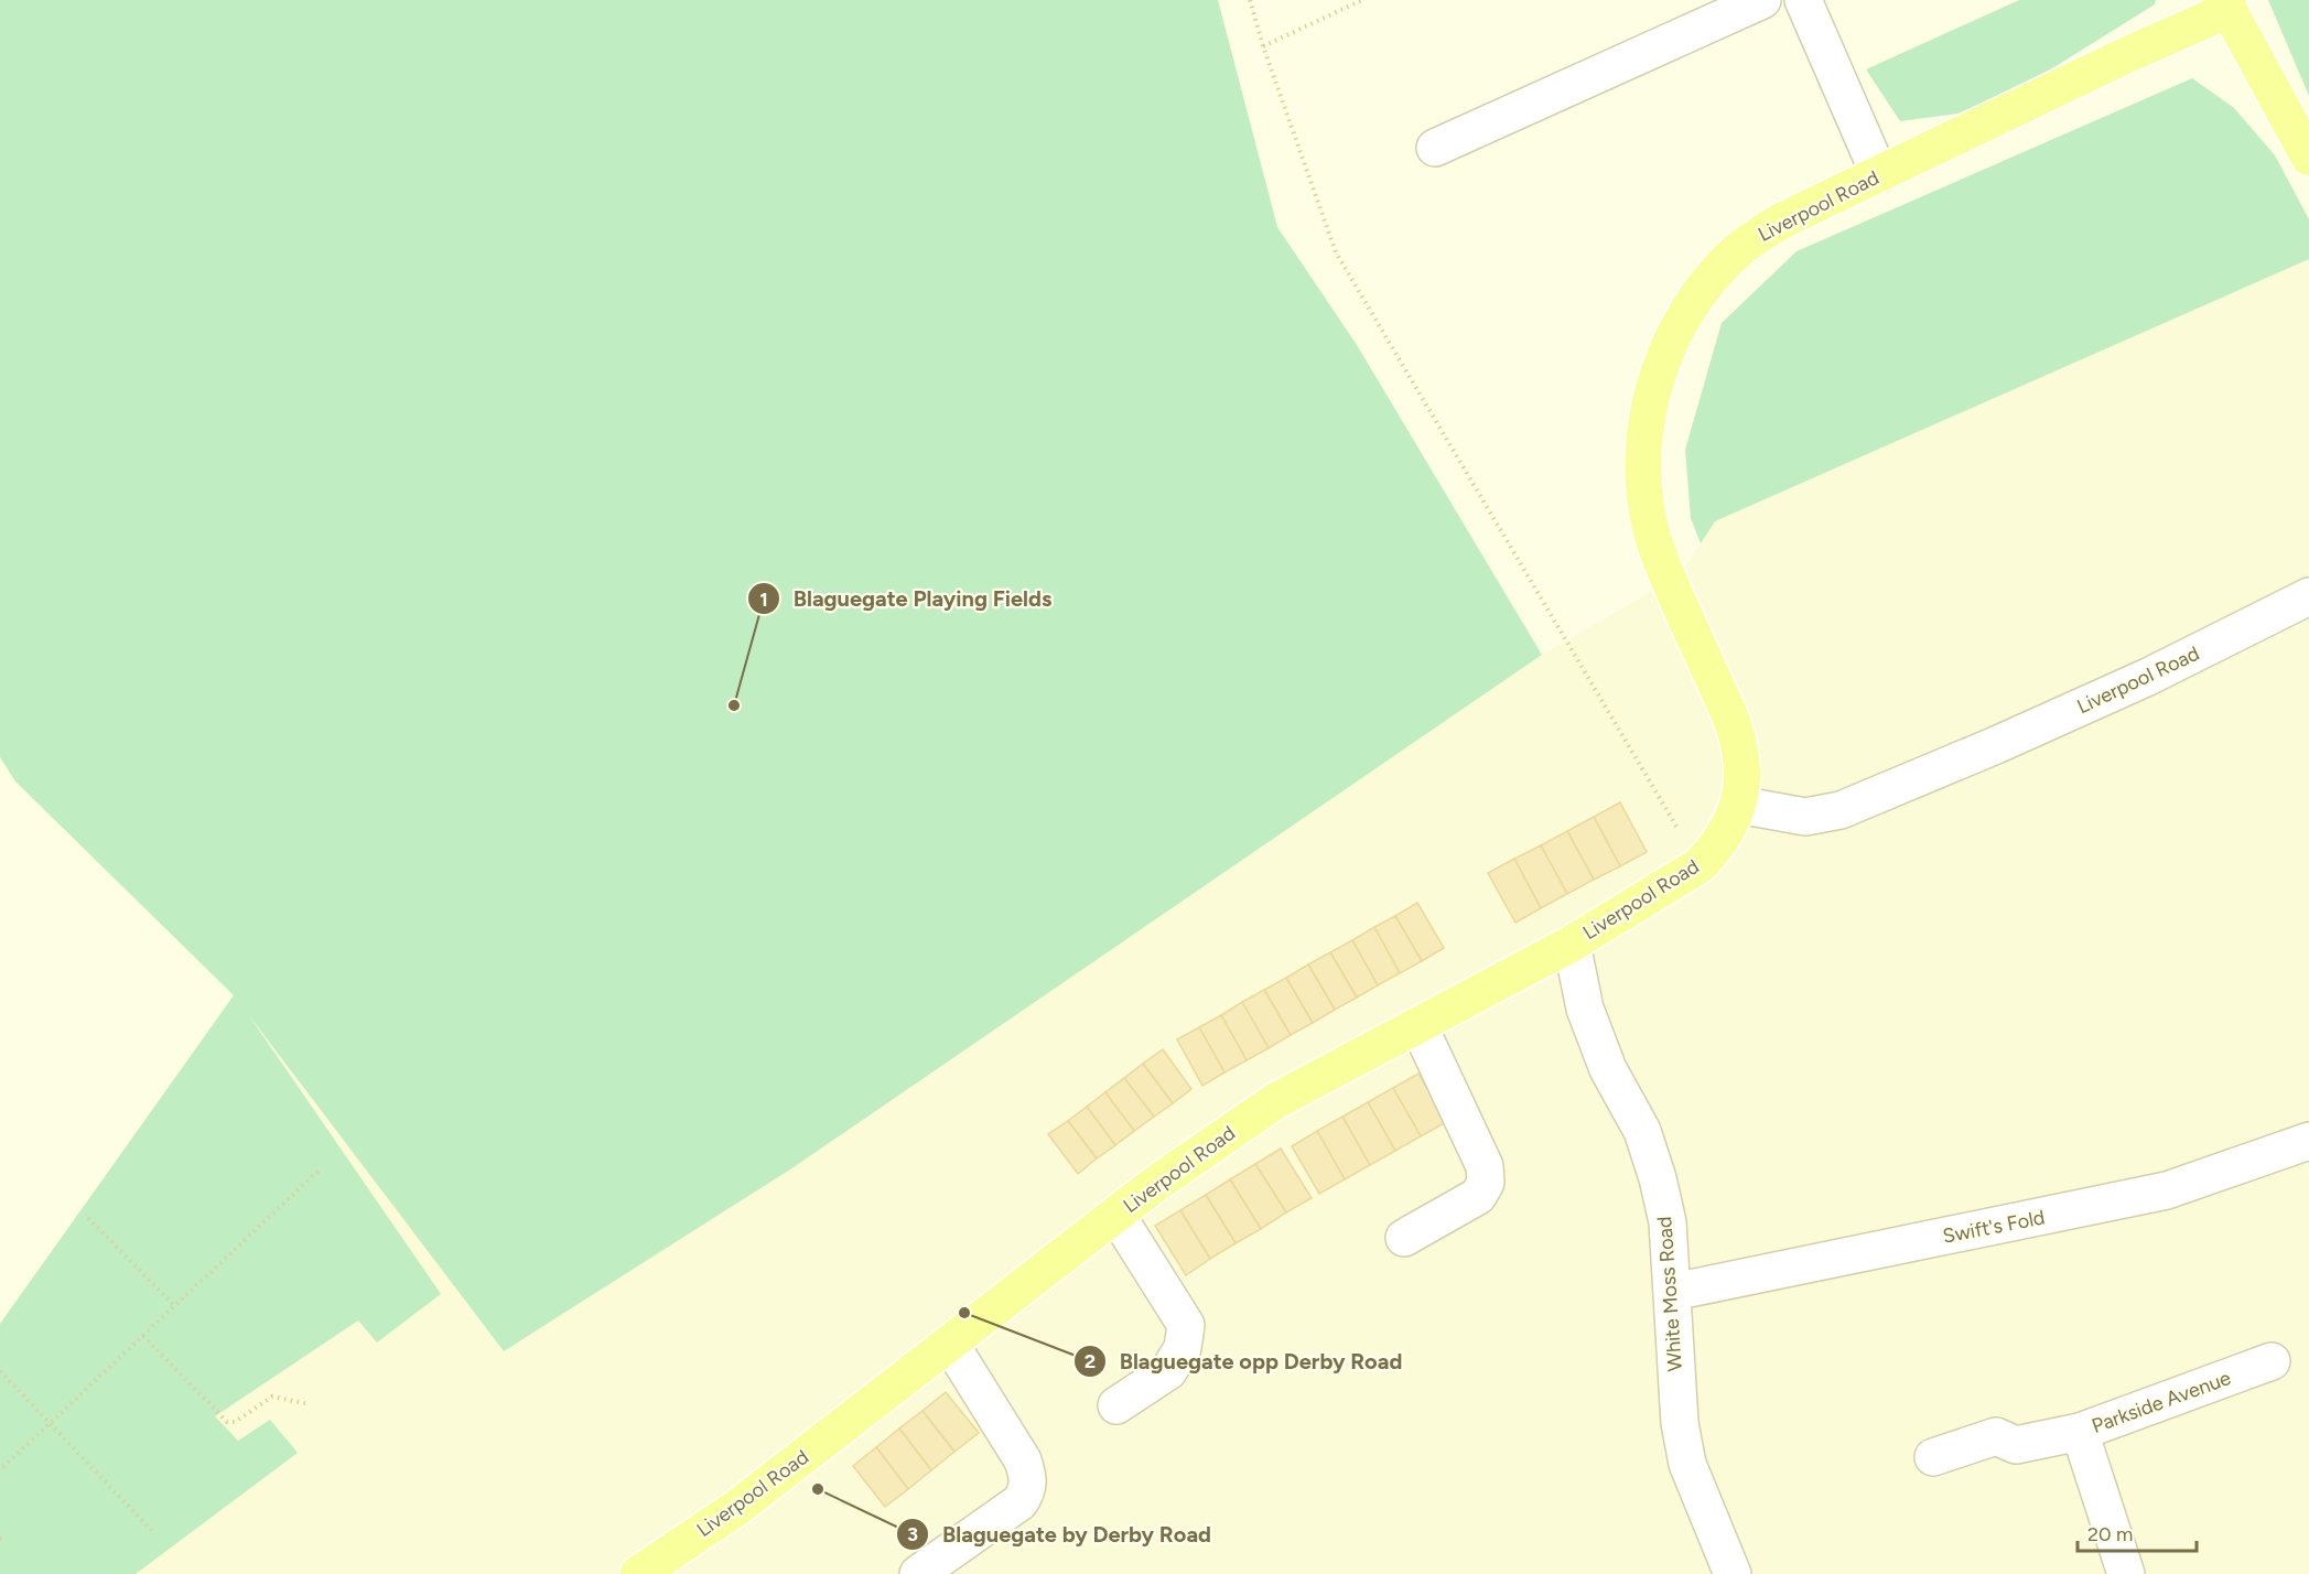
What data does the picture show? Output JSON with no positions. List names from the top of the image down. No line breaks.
{"streets":{"main road":["Liverpool Road"],"street":["Swift's Fold","White Moss Road","Parkside Avenue"]},"crossings":[["Liverpool Road","White Moss Road"],["Swift's Fold","White Moss Road"]],"places":["Blaguegate Playing Fields","Blaguegate opp Derby Road","Blaguegate by Derby Road"],"scale_bar":"20 m"}
